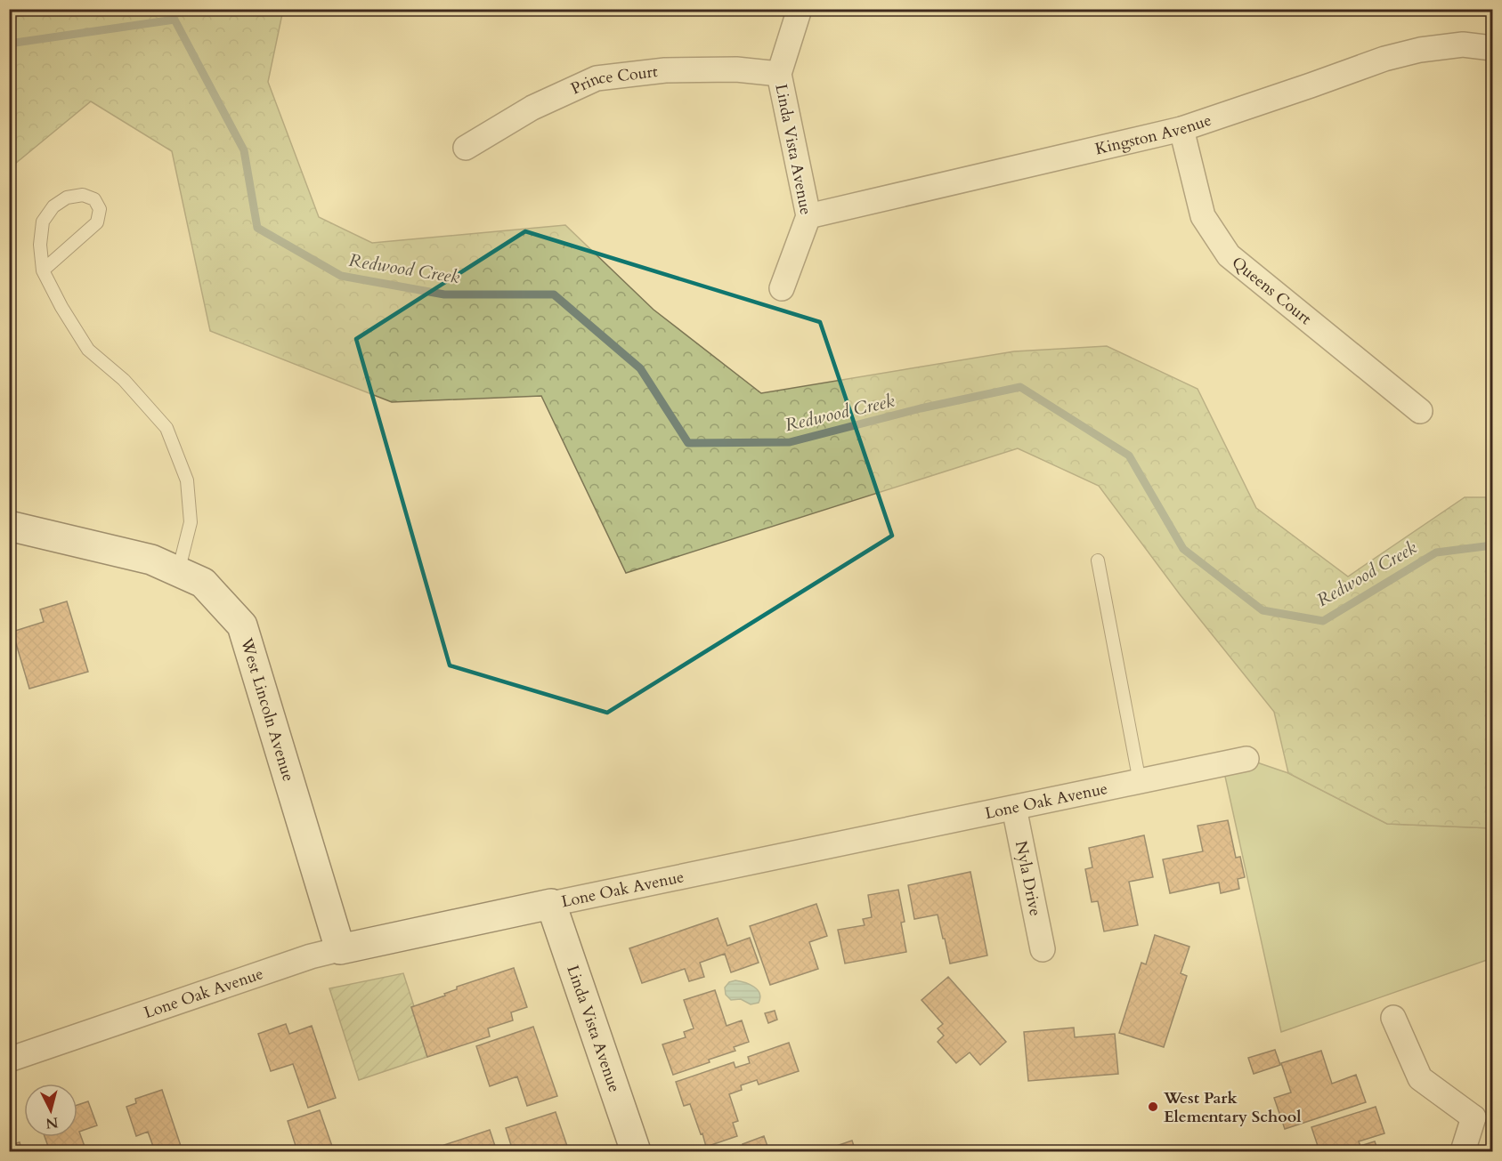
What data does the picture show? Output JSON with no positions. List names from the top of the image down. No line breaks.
{"streets":{"street":["Prince Court","Kingston Avenue","Linda Vista Avenue","Queens Court","West Lincoln Avenue","Lone Oak Avenue","Nyla Drive"]},"crossings":[["Prince Court","Linda Vista Avenue"],["Kingston Avenue","Linda Vista Avenue"],["Kingston Avenue","Queens Court"],["Linda Vista Avenue","Lone Oak Avenue"],["West Lincoln Avenue","Lone Oak Avenue"],["Lone Oak Avenue","Nyla Drive"]],"water":["Redwood Creek"],"places":["West Park Elementary School"],"north":"bottom"}
